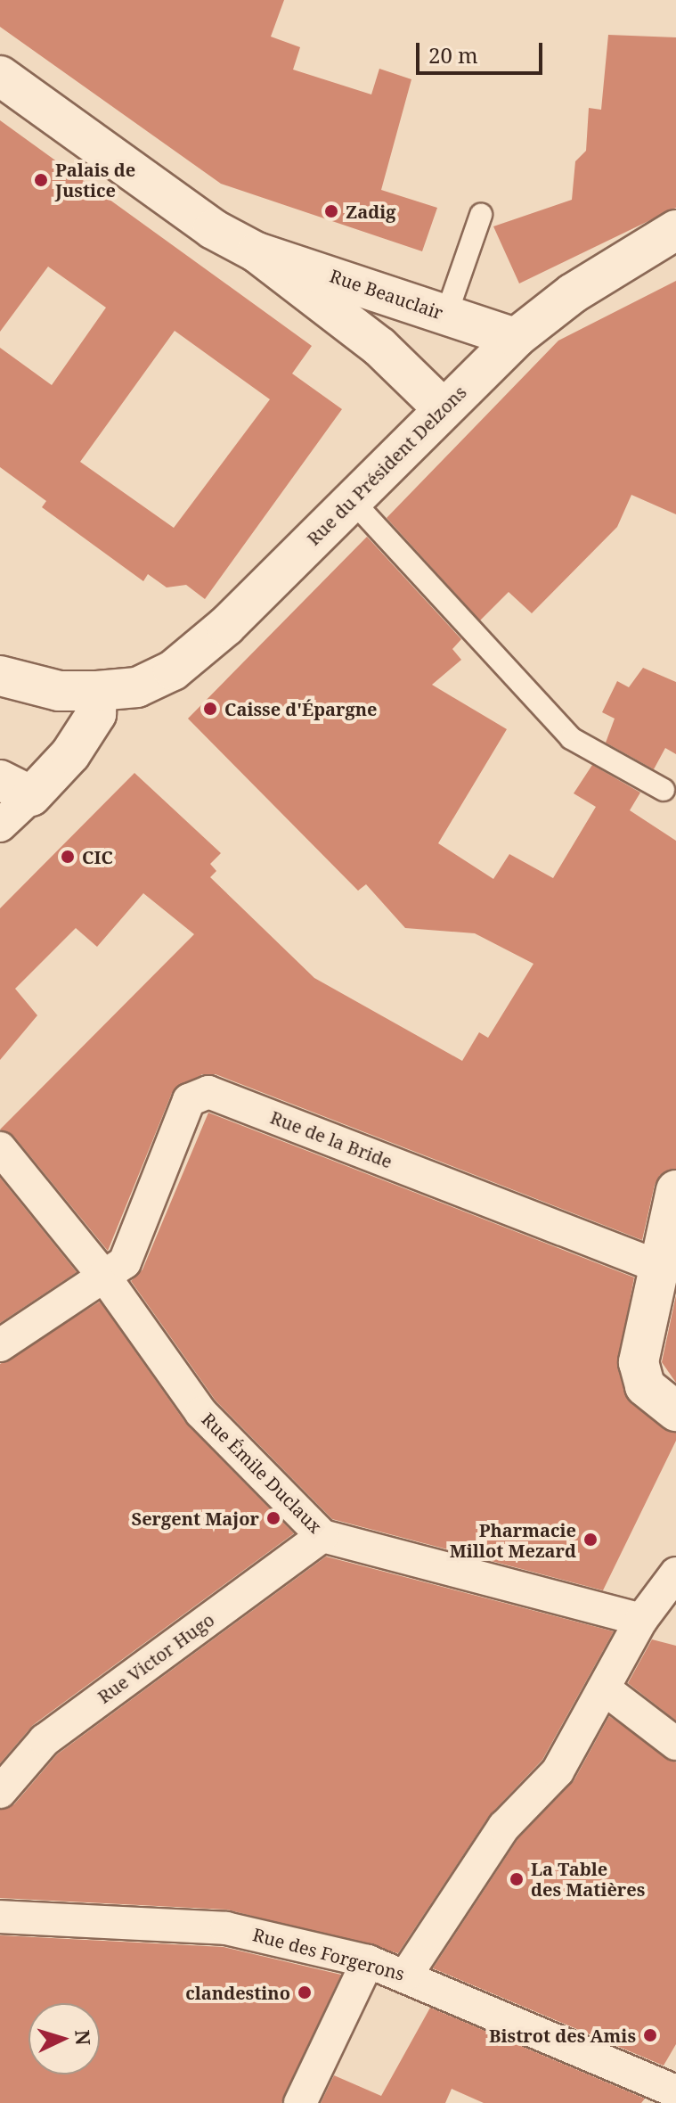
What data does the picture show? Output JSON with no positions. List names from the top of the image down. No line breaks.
{"streets":{"street":["Rue Beauclair","Rue du Président Delzons","Rue de la Bride","Rue Émile Duclaux","Rue Victor Hugo","Rue des Forgerons"]},"crossings":[["Rue Beauclair","Rue du Président Delzons"],["Rue de la Bride","Rue Émile Duclaux"],["Rue Émile Duclaux","Rue Victor Hugo"]],"places":["Palais de Justice","Zadig","Caisse d'Épargne","CIC","Sergent Major","Pharmacie Millot Mezard","La Table des Matières","clandestino","Bistrot des Amis"],"scale_bar":"20 m","north":"right"}
